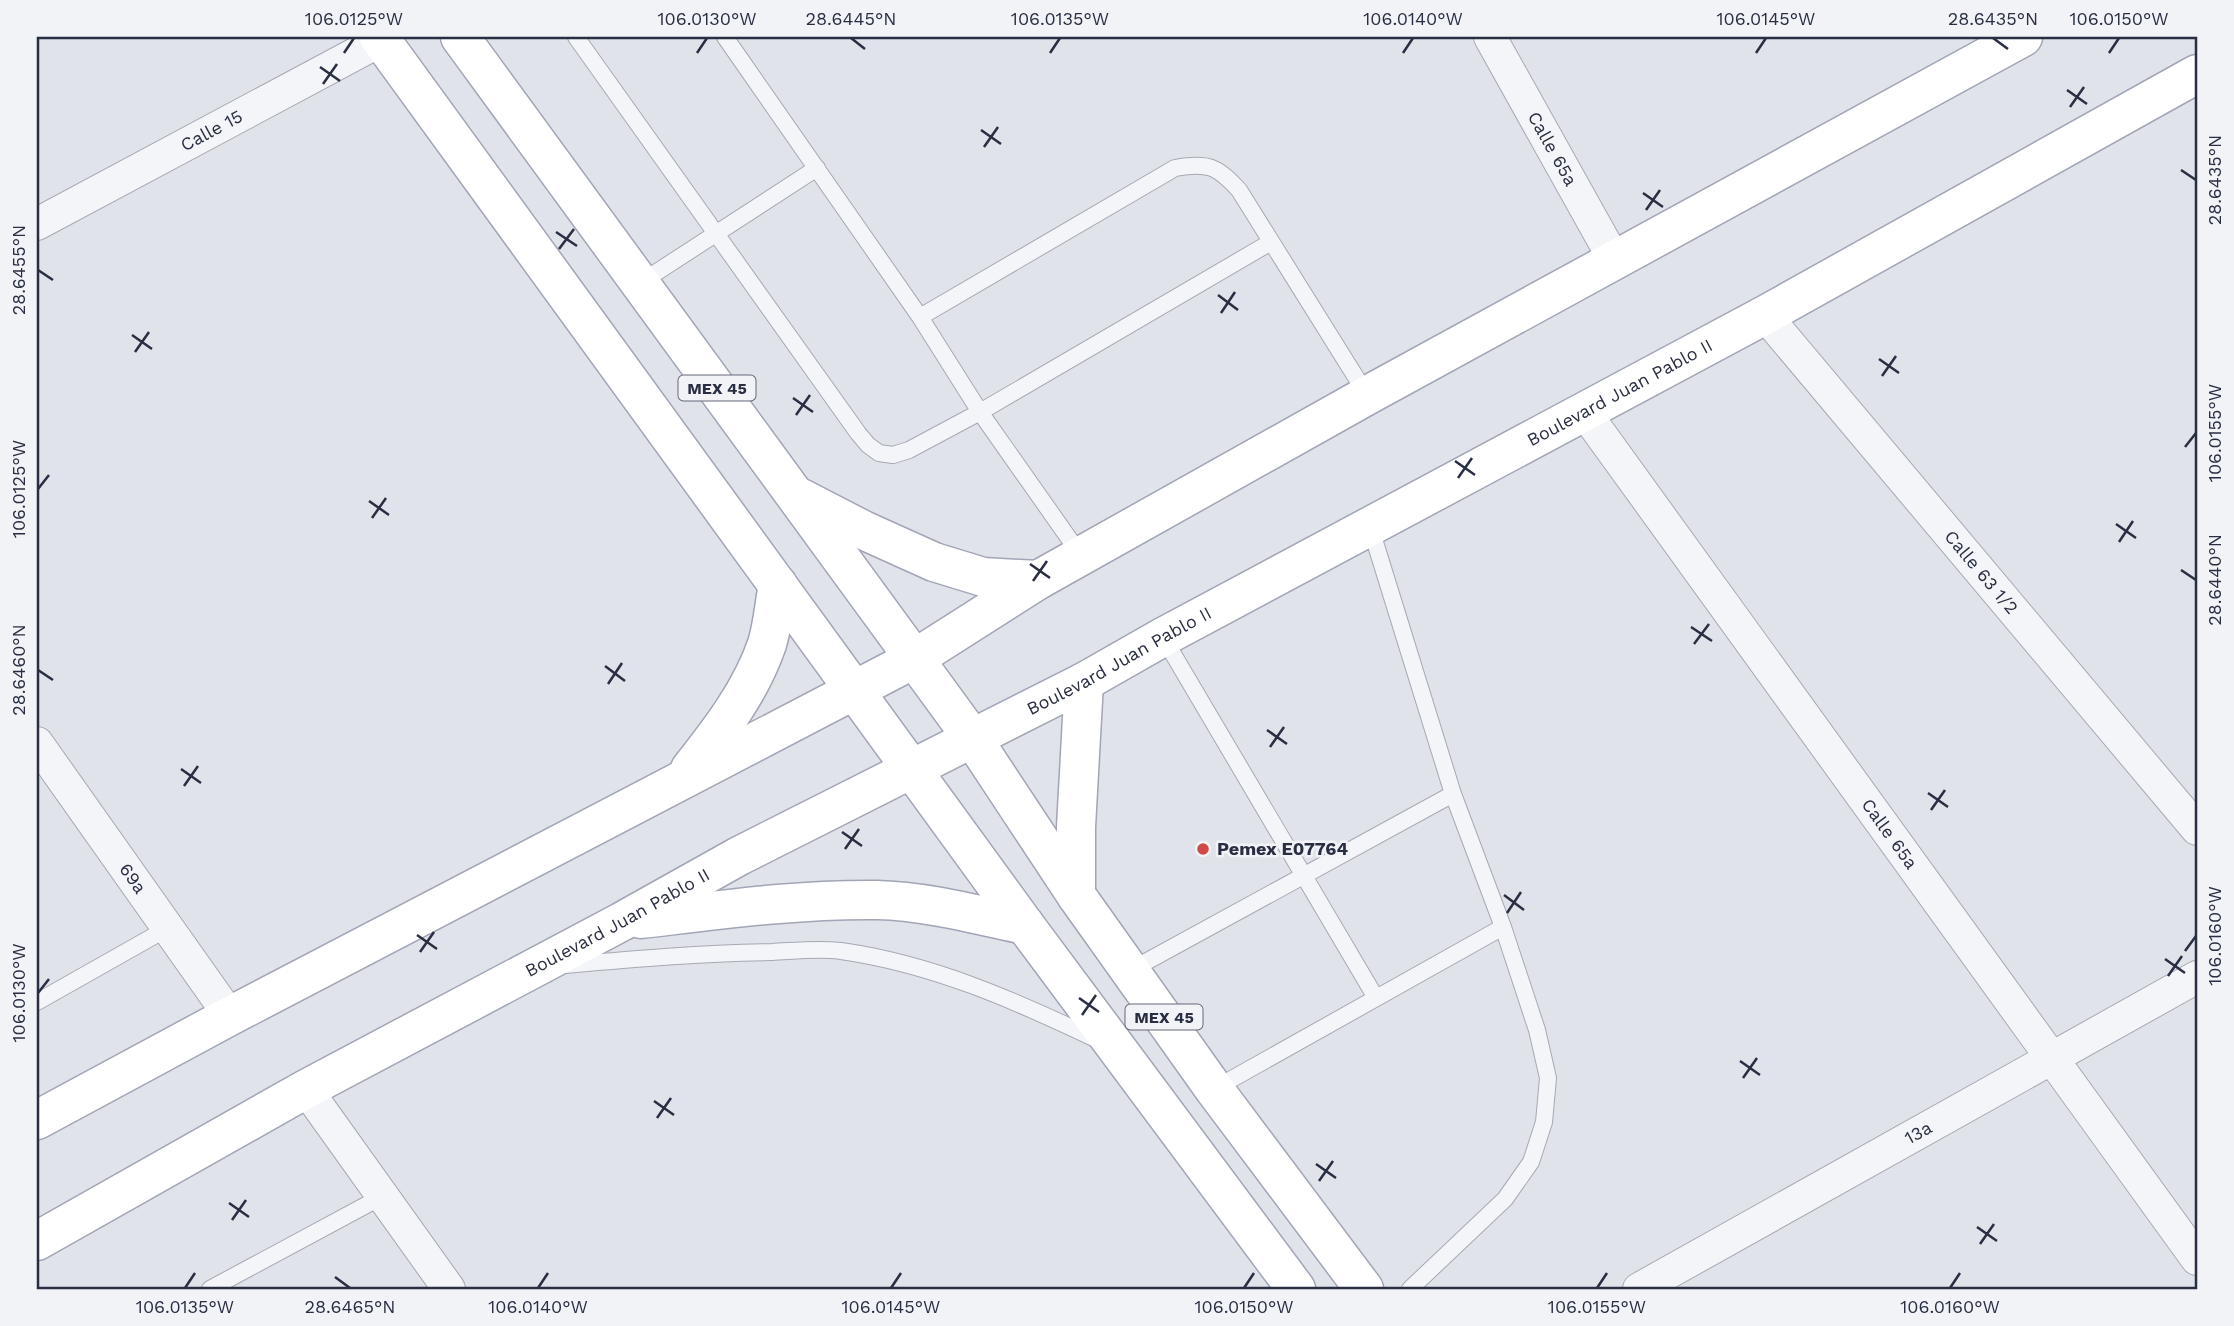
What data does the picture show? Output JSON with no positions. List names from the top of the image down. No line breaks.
{"streets":{"main road":["MEX 45","Boulevard Juan Pablo II"],"street":["Calle 15","Calle 65a","Calle 63 1/2","69a","13a"]},"crossings":[["Calle 15","MEX 45"],["Calle 65a","Boulevard Juan Pablo II"],["Calle 65a","13a"],["MEX 45","Boulevard Juan Pablo II"],["Boulevard Juan Pablo II","Calle 63 1/2"]],"places":["Pemex E07764"],"coordinates":["106.0125°W","106.0130°W","28.6445°N","106.0135°W","106.0140°W","106.0145°W","28.6435°N","106.0150°W","28.6455°N","106.0155°W","28.6440°N","28.6460°N","106.0160°W","28.6465°N"]}
